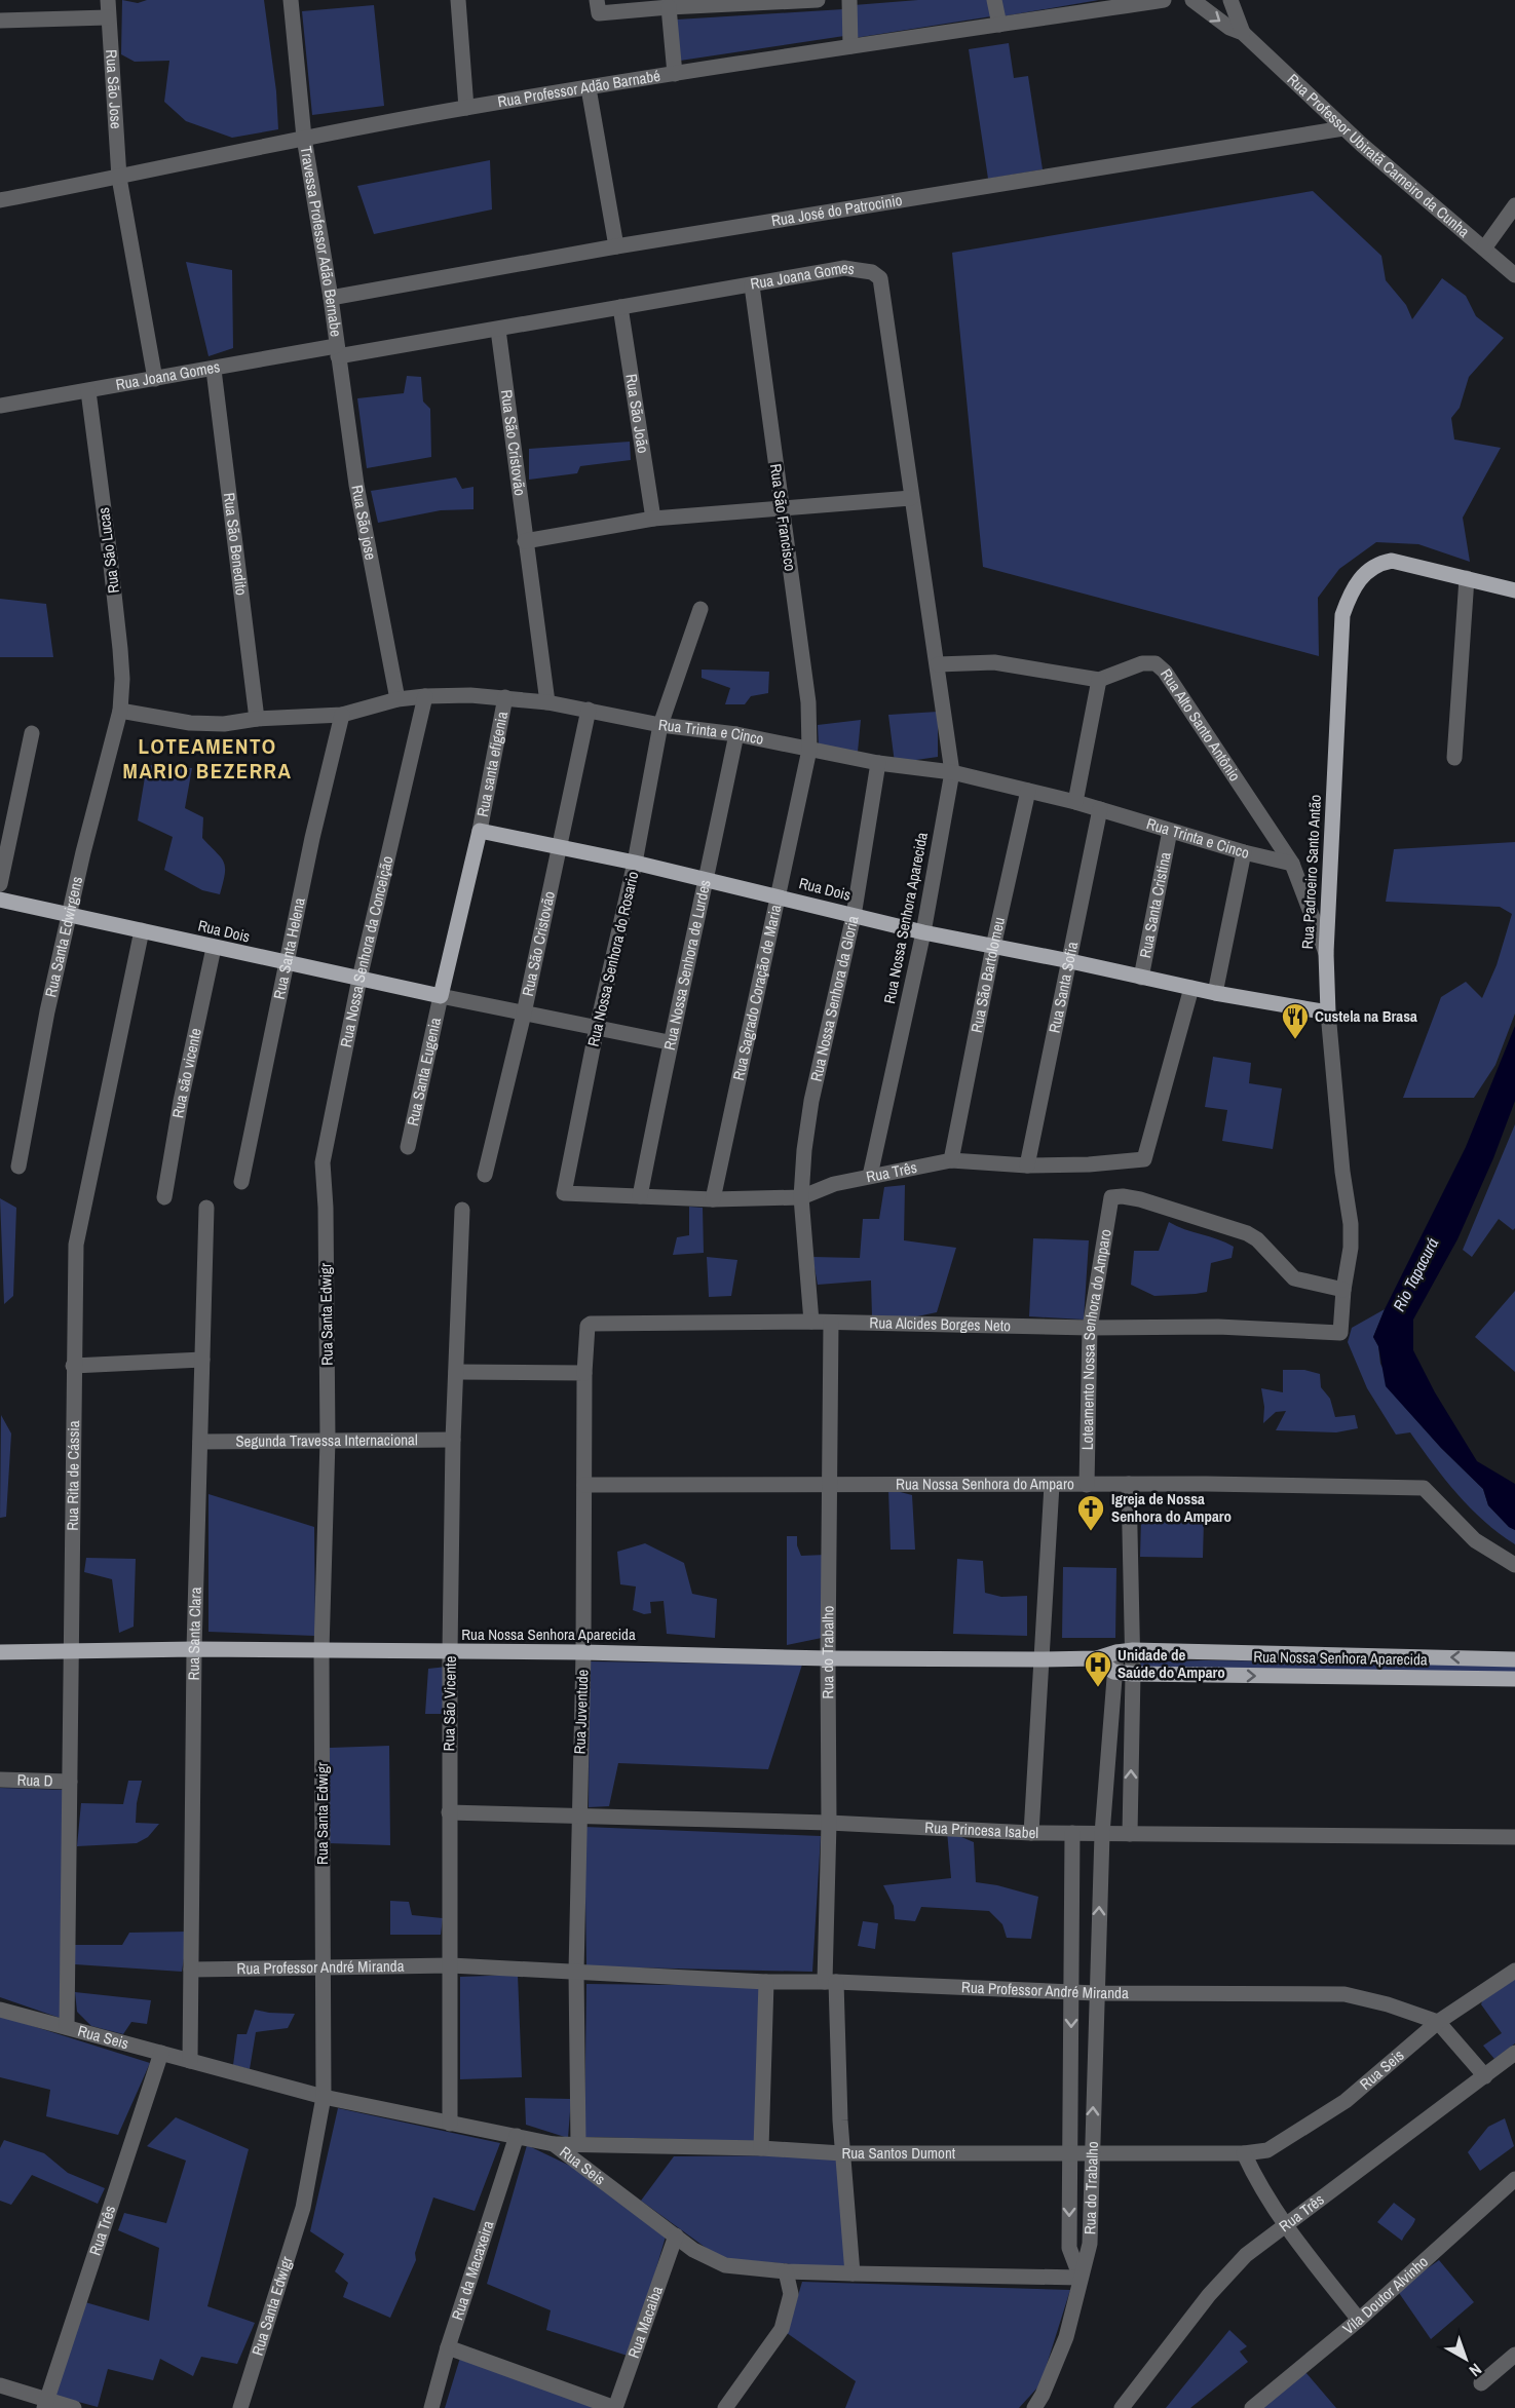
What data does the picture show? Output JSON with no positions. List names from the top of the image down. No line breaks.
{"streets":{"main road":["Rua Padroeiro Santo Antão","Rua Dois","Rua Nossa Senhora Aparecida"],"street":["Rua São Jose","Rua Professor Adão Barnabé","Rua Professor Ubiratã Carneiro da Cunha","Rua José do Patrocinio","Travessa Professor Adão Bernabe","Rua Joana Gomes","Rua São João","Rua São Cristovão","Rua São Francisco","Rua São jose","Rua São Benedito","Rua São Lucas","Rua Alto Santo Antônio","Rua Trinta e Cinco","Rua santa efigenia","Rua Santa Cristina","Rua Santa Edwirgens","Rua Santa Helena","Rua Nossa Senhora da Conceição","Rua Nossa Senhora do Rosario","Rua Nossa Senhora de Lurdes","Rua São Bartolomeu","Rua Santa Sofia","Rua Sagrado Coração de Maria","Rua Nossa Senhora da Gloria","Rua Santa Eugenia","Rua são vicente","Rua Três","Rua Santa Edwigr","Rua Alcides Borges Neto","Loteamento Nossa Senhora do Amparo","Segunda Travessa Internacional","Rua Rita de Cássia","Rua Nossa Senhora do Amparo","Rua Santa Clara","Rua do Trabalho","Rua São Vicente","Rua Juventude","Rua D","Rua Princesa Isabel","Rua Professor André Miranda","Rua Seis","Rua Santos Dumont","Rua da Macaxeira","Vila Doutor Alvinho","Rua Macaiba"]},"crossings":[["Rua São Jose","Rua Professor Adão Barnabé"],["Rua São Jose","Rua Joana Gomes"],["Rua Professor Adão Barnabé","Travessa Professor Adão Bernabe"],["Rua Professor Ubiratã Carneiro da Cunha","Rua José do Patrocinio"],["Rua José do Patrocinio","Travessa Professor Adão Bernabe"],["Travessa Professor Adão Bernabe","Rua Joana Gomes"],["Travessa Professor Adão Bernabe","Rua São jose"],["Rua Joana Gomes","Rua São João"],["Rua Joana Gomes","Rua São Cristovão"],["Rua Joana Gomes","Rua São Francisco"],["Rua Joana Gomes","Rua São jose"],["Rua Joana Gomes","Rua São Benedito"],["Rua Joana Gomes","Rua São Lucas"],["Rua Joana Gomes","Rua Nossa Senhora Aparecida"],["Rua São Cristovão","Rua Trinta e Cinco"],["Rua São Cristovão","Rua Dois"],["Rua São Francisco","Rua Trinta e Cinco"],["Rua São Francisco","Rua Sagrado Coração de Maria"],["Rua São jose","Rua Trinta e Cinco"],["Rua São Benedito","Rua Trinta e Cinco"],["Rua São Lucas","Rua Trinta e Cinco"],["Rua São Lucas","Rua Santa Edwirgens"],["Rua Alto Santo Antônio","Rua Trinta e Cinco"],["Rua Alto Santo Antônio","Rua Padroeiro Santo Antão"],["Rua Trinta e Cinco","Rua santa efigenia"],["Rua Trinta e Cinco","Rua Santa Cristina"],["Rua Trinta e Cinco","Rua Nossa Senhora Aparecida"],["Rua Trinta e Cinco","Rua Santa Edwirgens"],["Rua Trinta e Cinco","Rua Santa Helena"],["Rua Trinta e Cinco","Rua Nossa Senhora da Conceição"],["Rua Trinta e Cinco","Rua Nossa Senhora do Rosario"],["Rua Trinta e Cinco","Rua Nossa Senhora de Lurdes"],["Rua Trinta e Cinco","Rua São Bartolomeu"],["Rua Trinta e Cinco","Rua Santa Sofia"],["Rua Trinta e Cinco","Rua Sagrado Coração de Maria"],["Rua Trinta e Cinco","Rua Nossa Senhora da Gloria"],["Rua santa efigenia","Rua Dois"],["Rua Padroeiro Santo Antão","Rua Dois"],["Rua Padroeiro Santo Antão","Rua Alcides Borges Neto"],["Rua Padroeiro Santo Antão","Loteamento Nossa Senhora do Amparo"],["Rua Dois","Rua Santa Cristina"],["Rua Dois","Rua Nossa Senhora Aparecida"],["Rua Dois","Rua Santa Edwirgens"],["Rua Dois","Rua Santa Helena"],["Rua Dois","Rua Nossa Senhora da Conceição"],["Rua Dois","Rua Nossa Senhora do Rosario"],["Rua Dois","Rua Nossa Senhora de Lurdes"],["Rua Dois","Rua São Bartolomeu"],["Rua Dois","Rua Santa Sofia"],["Rua Dois","Rua Sagrado Coração de Maria"],["Rua Dois","Rua Nossa Senhora da Gloria"],["Rua Dois","Rua Santa Eugenia"],["Rua Dois","Rua são vicente"],["Rua Dois","Rua Três"],["Rua Dois","Rua Rita de Cássia"],["Rua Nossa Senhora Aparecida","Rua Três"],["Rua Nossa Senhora Aparecida","Rua Santa Edwigr"],["Rua Nossa Senhora Aparecida","Rua Rita de Cássia"],["Rua Nossa Senhora Aparecida","Rua Santa Clara"],["Rua Nossa Senhora Aparecida","Rua do Trabalho"],["Rua Nossa Senhora Aparecida","Rua São Vicente"],["Rua Nossa Senhora Aparecida","Rua Juventude"],["Rua Nossa Senhora da Conceição","Rua Santa Edwigr"],["Rua Nossa Senhora do Rosario","Rua Três"],["Rua Nossa Senhora de Lurdes","Rua Três"],["Rua São Bartolomeu","Rua Três"],["Rua Santa Sofia","Rua Três"],["Rua Sagrado Coração de Maria","Rua Três"],["Rua Nossa Senhora da Gloria","Rua Três"],["Rua Nossa Senhora da Gloria","Rua Alcides Borges Neto"],["Rua Três","Rua Seis"],["Rua Santa Edwigr","Segunda Travessa Internacional"],["Rua Santa Edwigr","Rua Professor André Miranda"],["Rua Santa Edwigr","Rua Seis"],["Rua Alcides Borges Neto","Loteamento Nossa Senhora do Amparo"],["Rua Alcides Borges Neto","Rua do Trabalho"],["Rua Alcides Borges Neto","Rua Juventude"],["Loteamento Nossa Senhora do Amparo","Rua Nossa Senhora do Amparo"],["Segunda Travessa Internacional","Rua Santa Clara"],["Segunda Travessa Internacional","Rua São Vicente"],["Rua Rita de Cássia","Rua D"],["Rua Rita de Cássia","Rua Seis"],["Rua Nossa Senhora do Amparo","Rua do Trabalho"],["Rua Nossa Senhora do Amparo","Rua Juventude"],["Rua Santa Clara","Rua Professor André Miranda"],["Rua Santa Clara","Rua Seis"],["Rua do Trabalho","Rua Princesa Isabel"],["Rua do Trabalho","Rua Professor André Miranda"],["Rua do Trabalho","Rua Seis"],["Rua do Trabalho","Rua Santos Dumont"],["Rua São Vicente","Rua Princesa Isabel"],["Rua São Vicente","Rua Professor André Miranda"],["Rua São Vicente","Rua Seis"],["Rua Juventude","Rua Princesa Isabel"],["Rua Juventude","Rua Professor André Miranda"],["Rua Juventude","Rua Santos Dumont"],["Rua Professor André Miranda","Rua Seis"],["Rua Seis","Rua Santos Dumont"],["Rua Seis","Rua da Macaxeira"],["Rua Seis","Rua Macaiba"]],"districts":["LOTEAMENTO MARIO BEZERRA"],"water":["Rio Tapacurá"],"places":{"restaurant":["Custela na Brasa"],"church":["Igreja de Nossa Senhora do Amparo"],"hospital":["Unidade de Saúde do Amparo"]},"north":"bottom right"}
